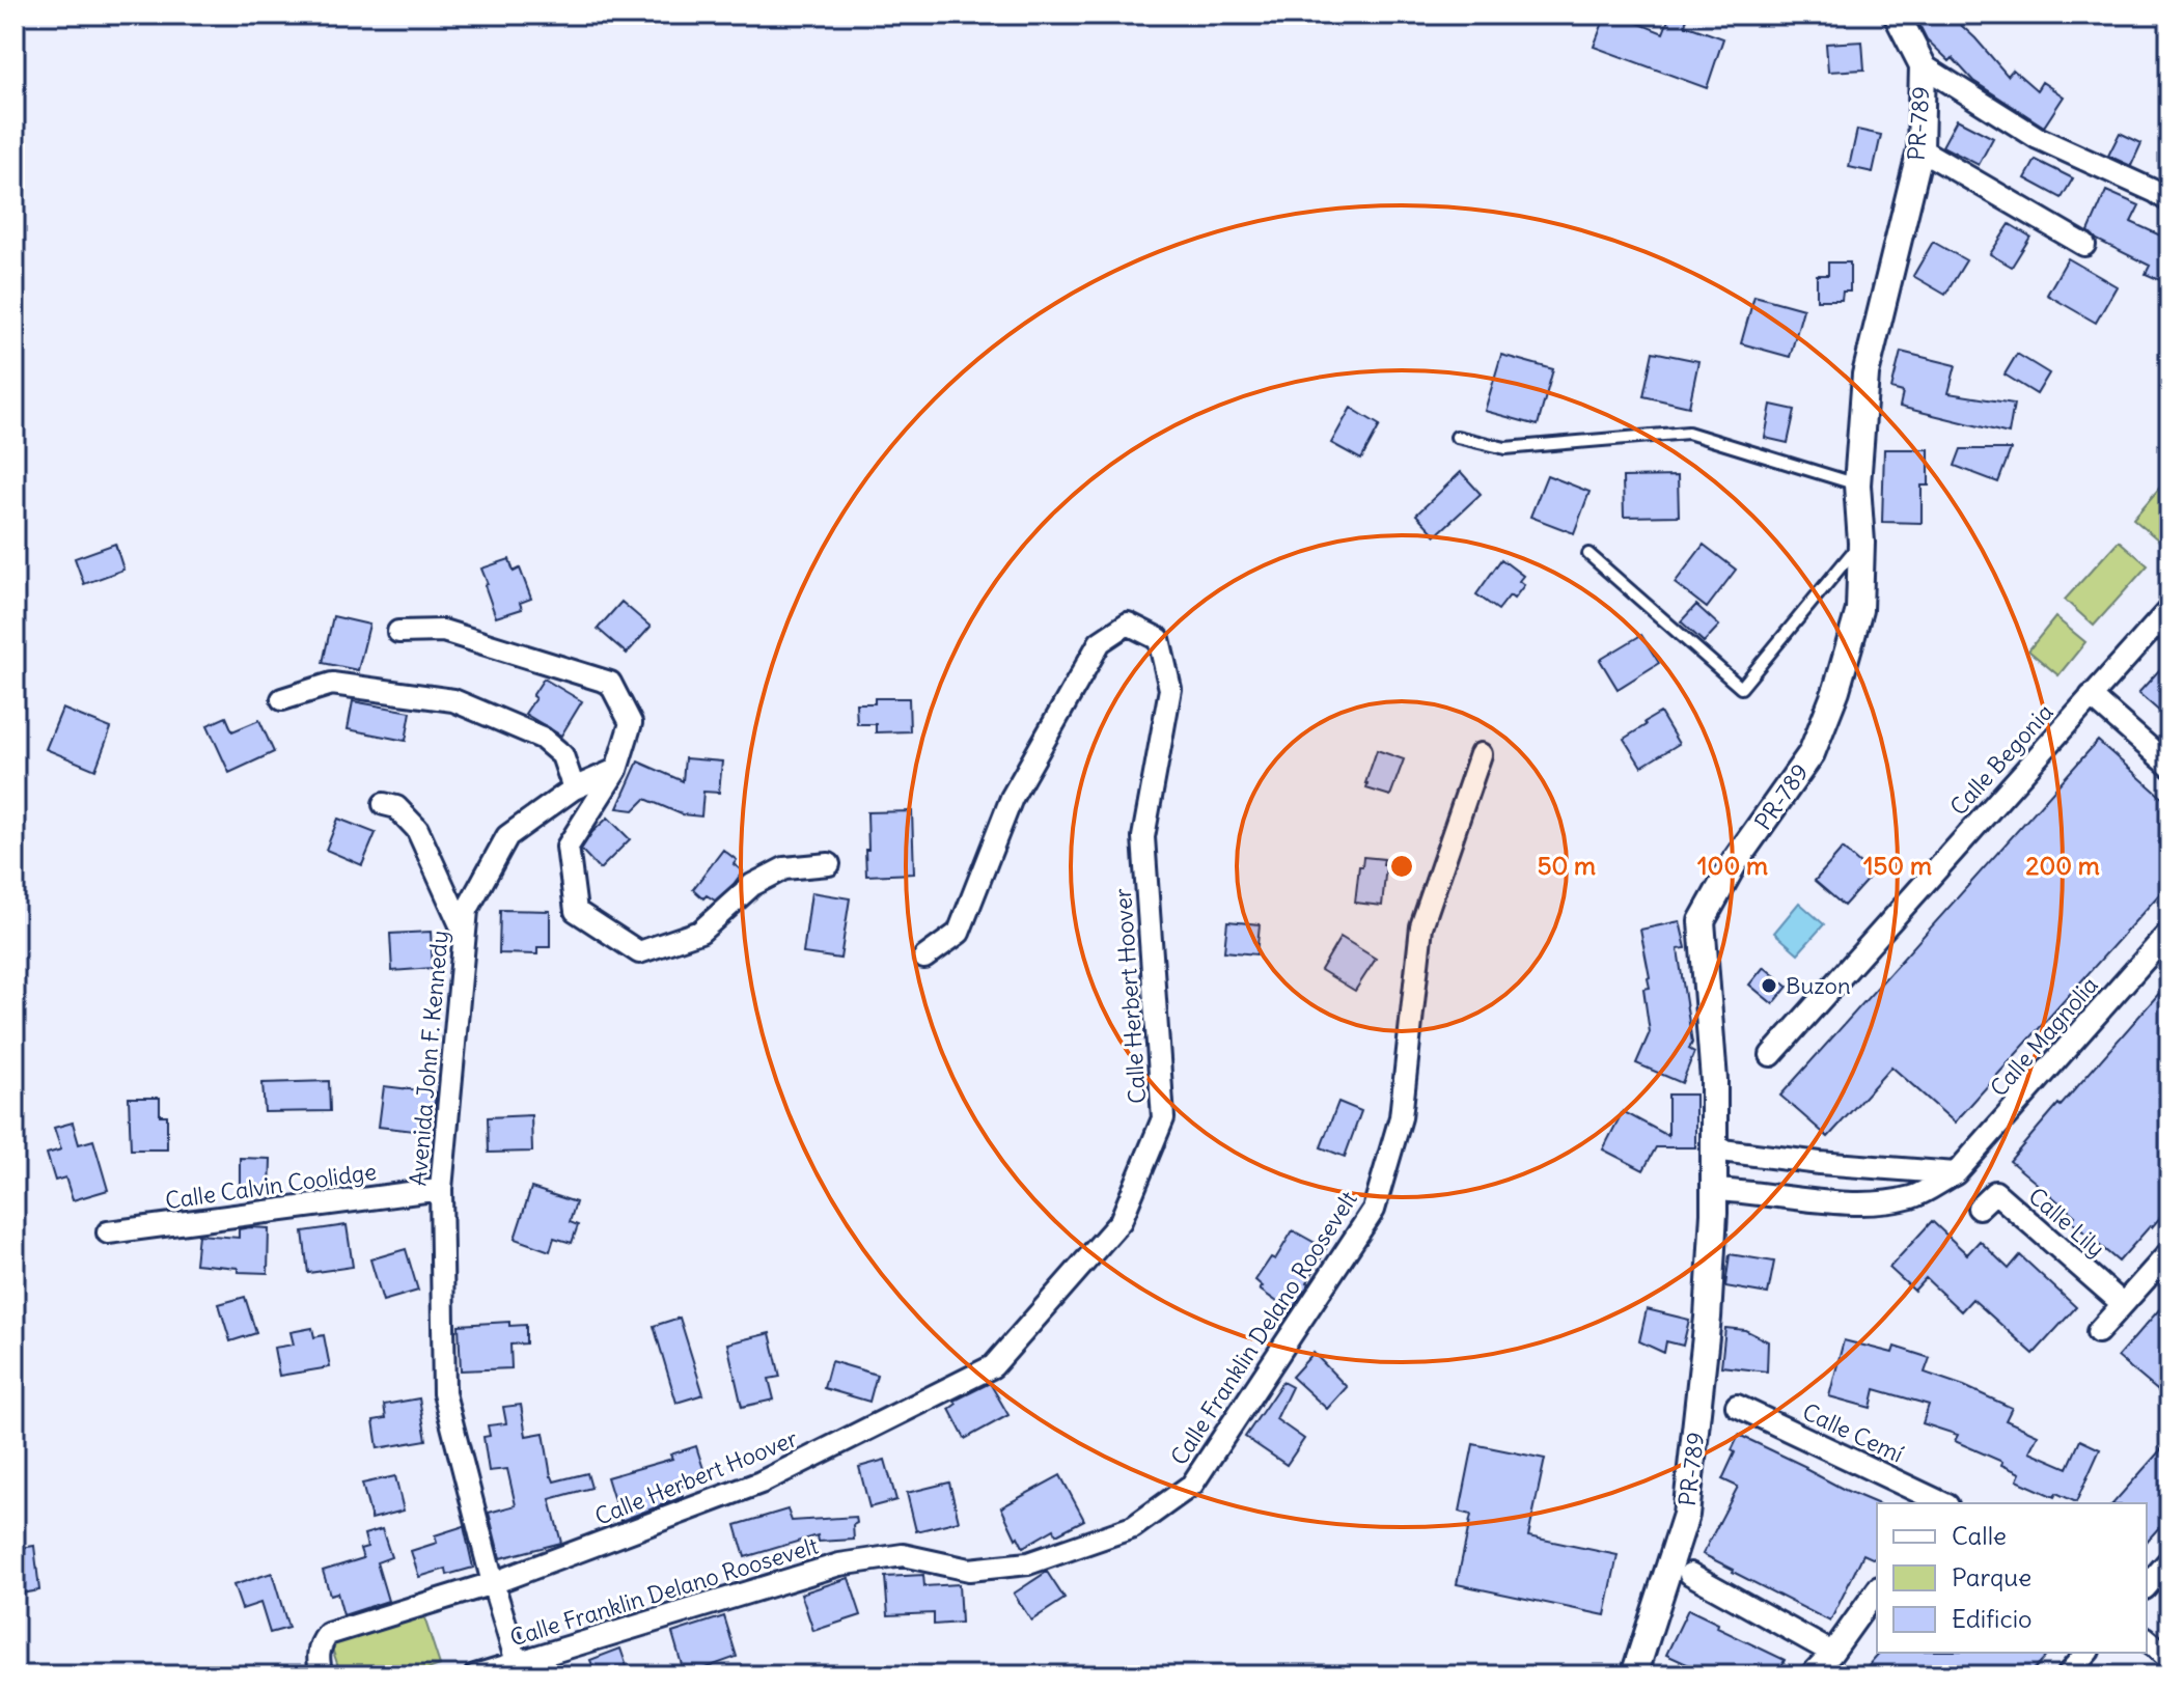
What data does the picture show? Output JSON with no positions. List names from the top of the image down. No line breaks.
{"streets":{"street":["PR-789","Calle Begonia","Calle Herbert Hoover","Calle Magnolia","Avenida John F. Kennedy","Calle Calvin Coolidge","Calle Lily","Calle Franklin Delano Roosevelt","Calle Cemí"]},"crossings":[["PR-789","Calle Magnolia"],["Calle Herbert Hoover","Avenida John F. Kennedy"],["Avenida John F. Kennedy","Calle Calvin Coolidge"],["Avenida John F. Kennedy","Calle Franklin Delano Roosevelt"]],"places":["Buzon"],"legend":["Calle","Parque","Edificio"],"rings":["50 m","100 m","150 m","200 m"]}
